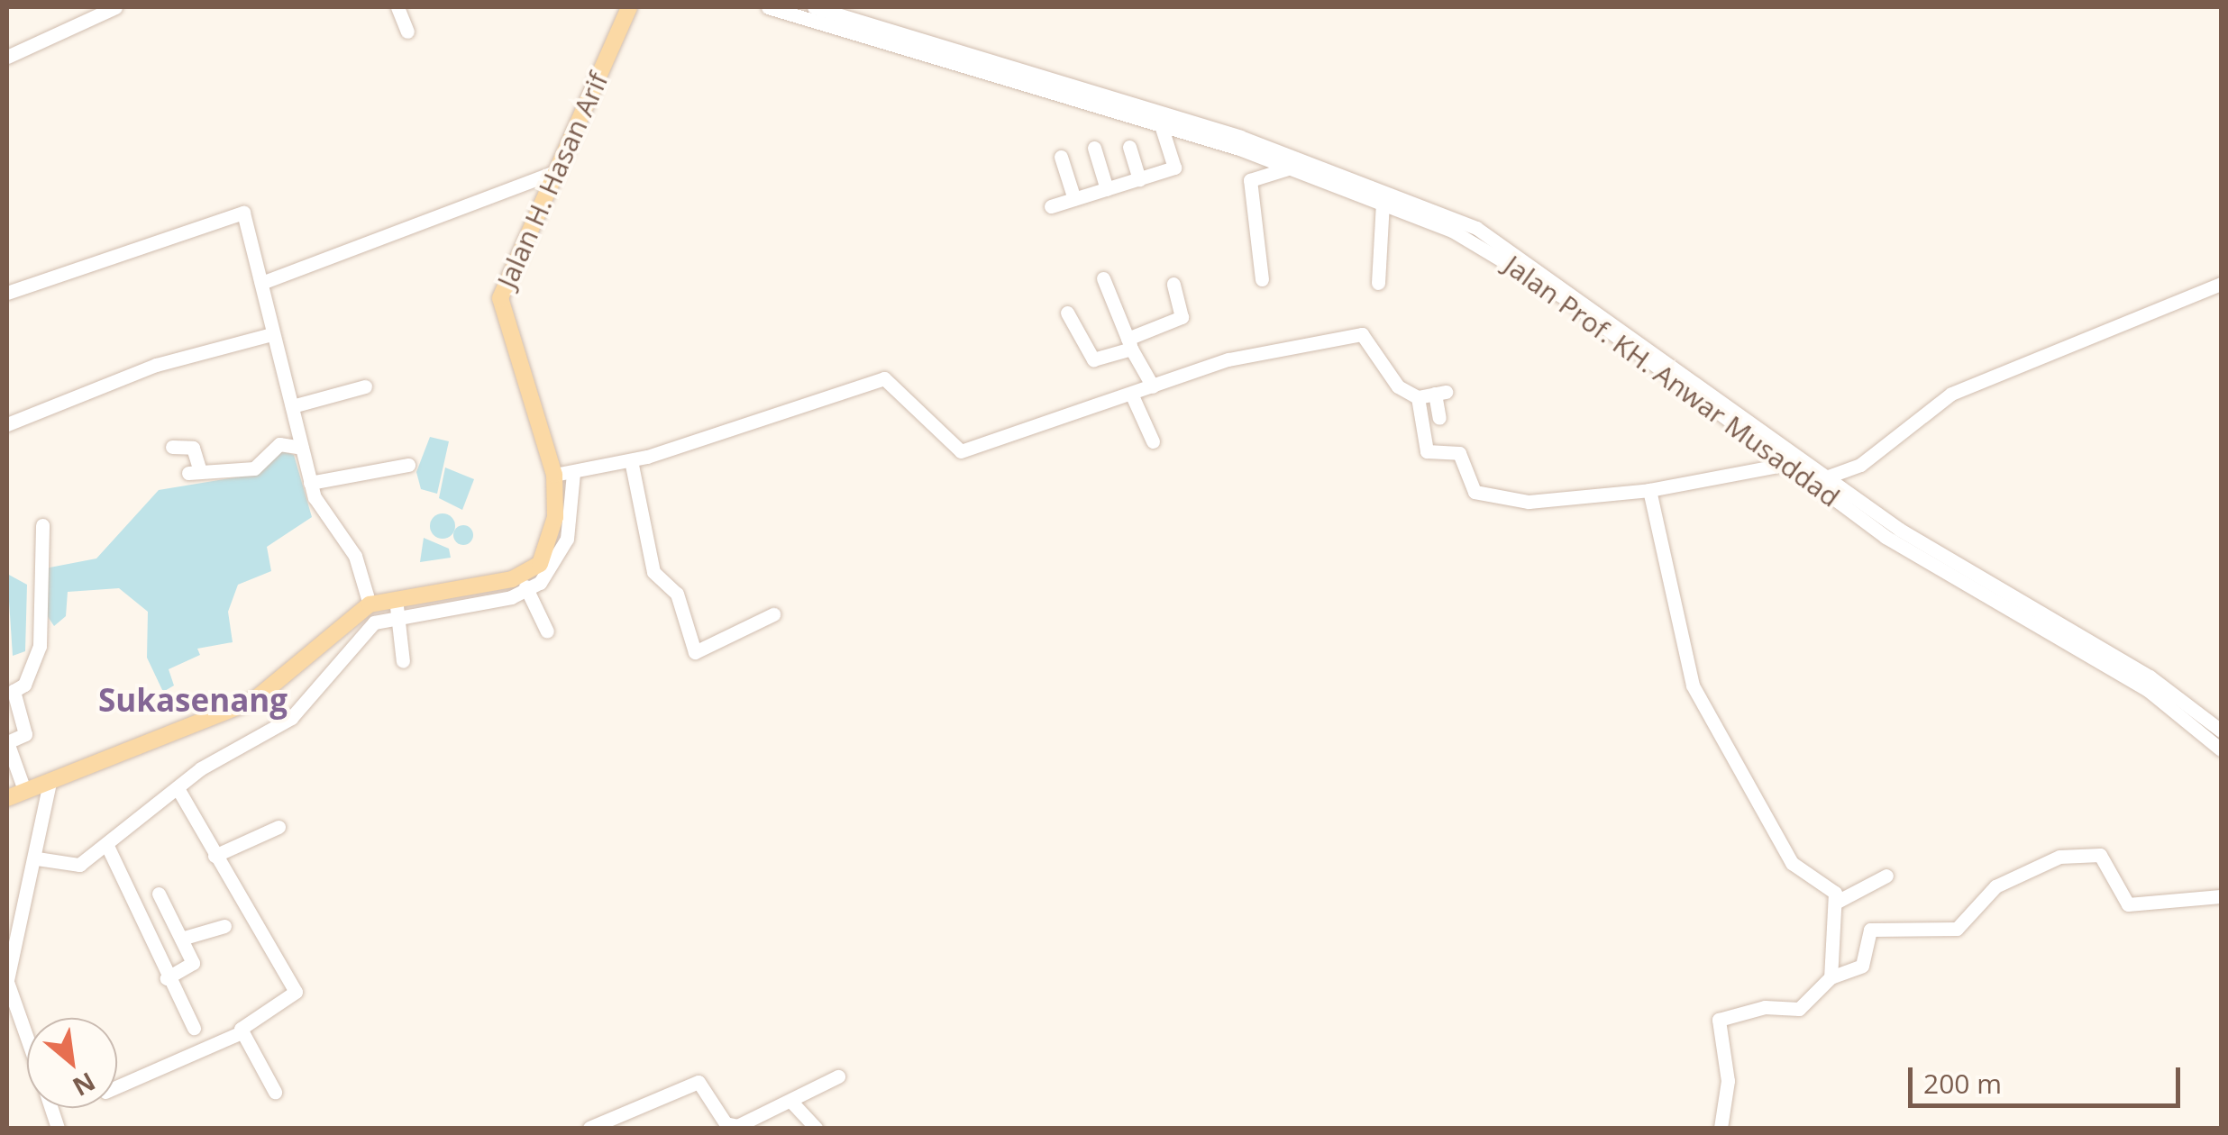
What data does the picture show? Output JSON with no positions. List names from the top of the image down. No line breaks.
{"streets":{"main road":["Jalan H. Hasan Arif"],"street":["Jalan Prof. KH. Anwar Musaddad"]},"districts":["Sukasenang"],"scale_bar":"200 m","north":"bottom right"}
